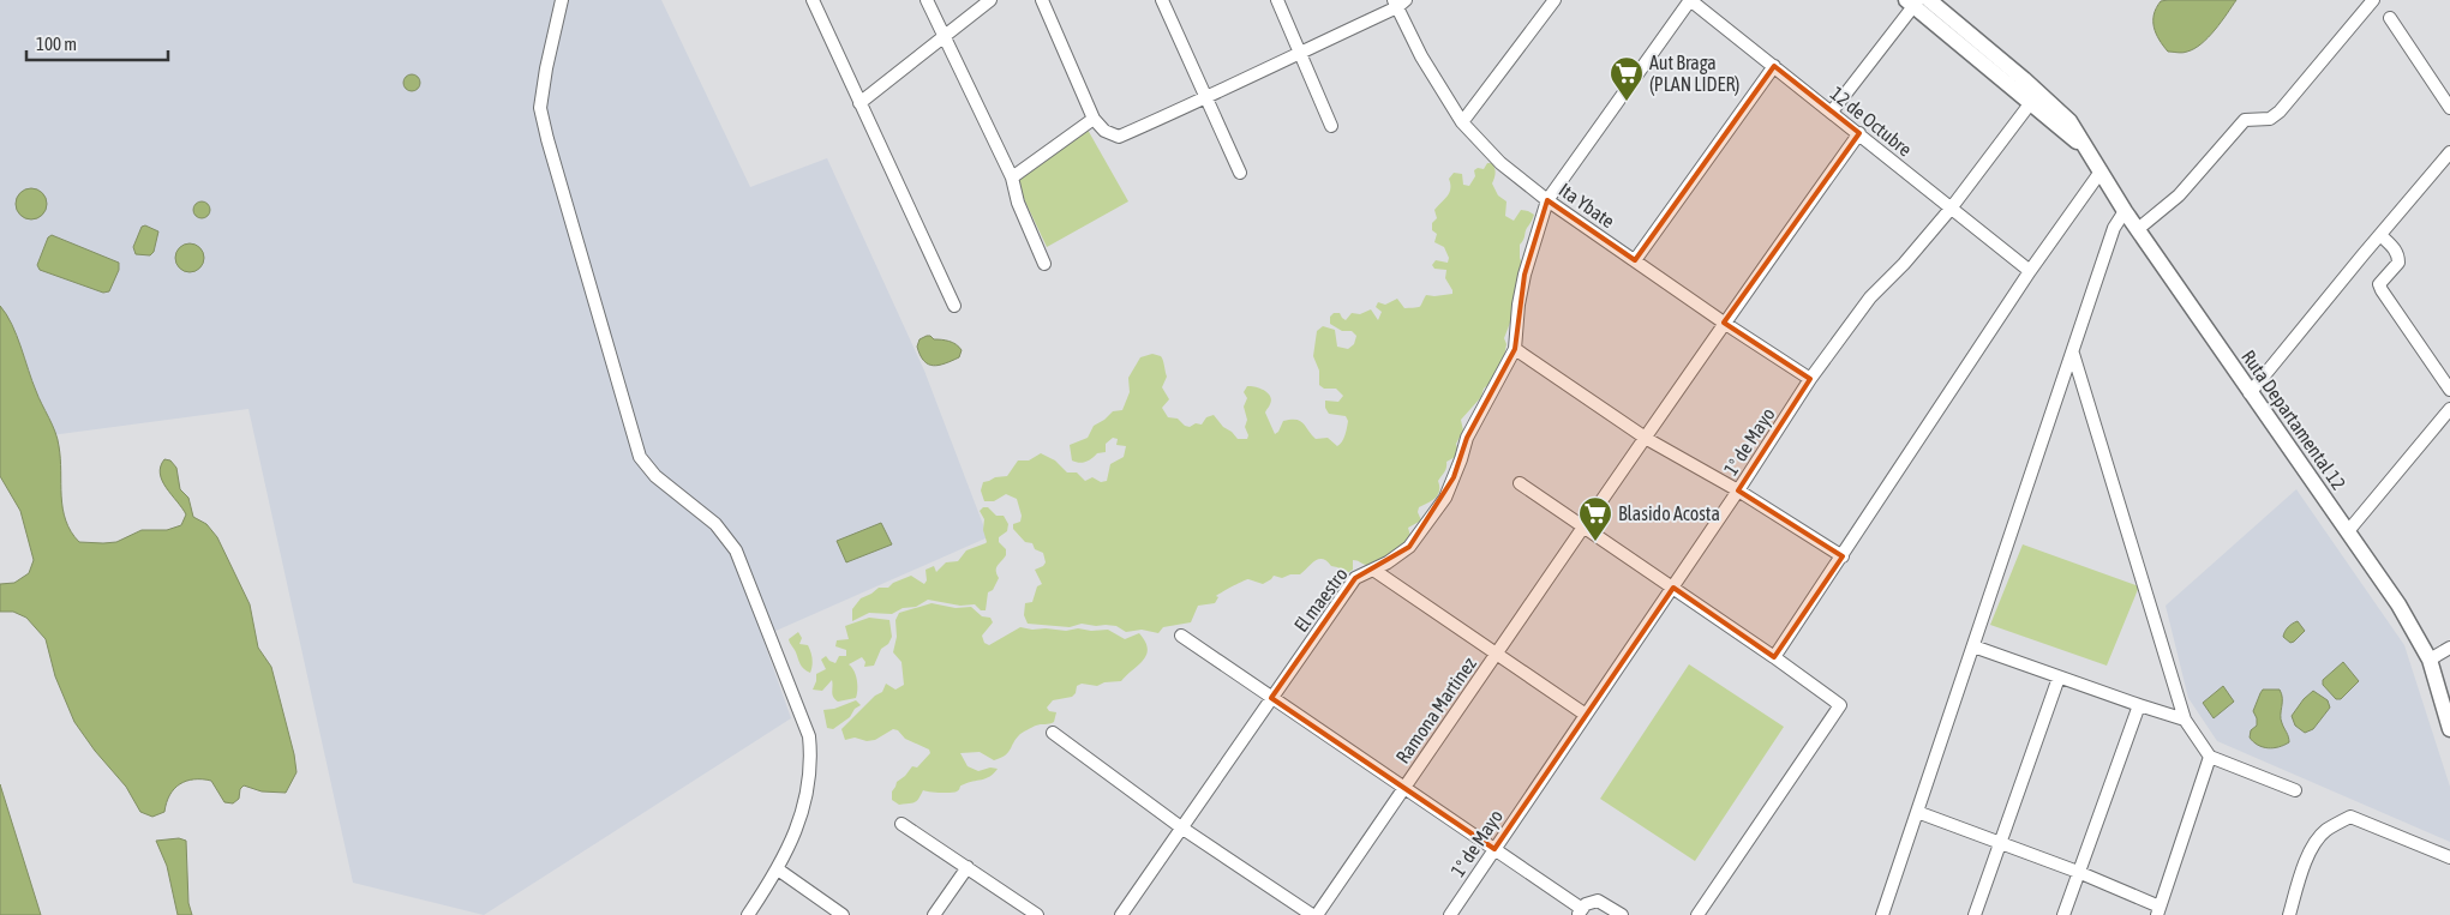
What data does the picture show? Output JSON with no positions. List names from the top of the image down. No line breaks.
{"streets":{"main road":["Ruta Departamental 12"],"street":["12 de Octubre","Ita Ybate","1° de Mayo","El maestro","Ramona Martinez"]},"crossings":[["12 de Octubre","1° de Mayo"],["12 de Octubre","El maestro"],["12 de Octubre","Ramona Martinez"],["Ita Ybate","1° de Mayo"],["Ita Ybate","El maestro"],["Ita Ybate","Ramona Martinez"],["Ruta Departamental 12","1° de Mayo"]],"places":{"supermarket":["Aut Braga (PLAN LIDER)","Blasido Acosta"]},"scale_bar":"100 m"}
